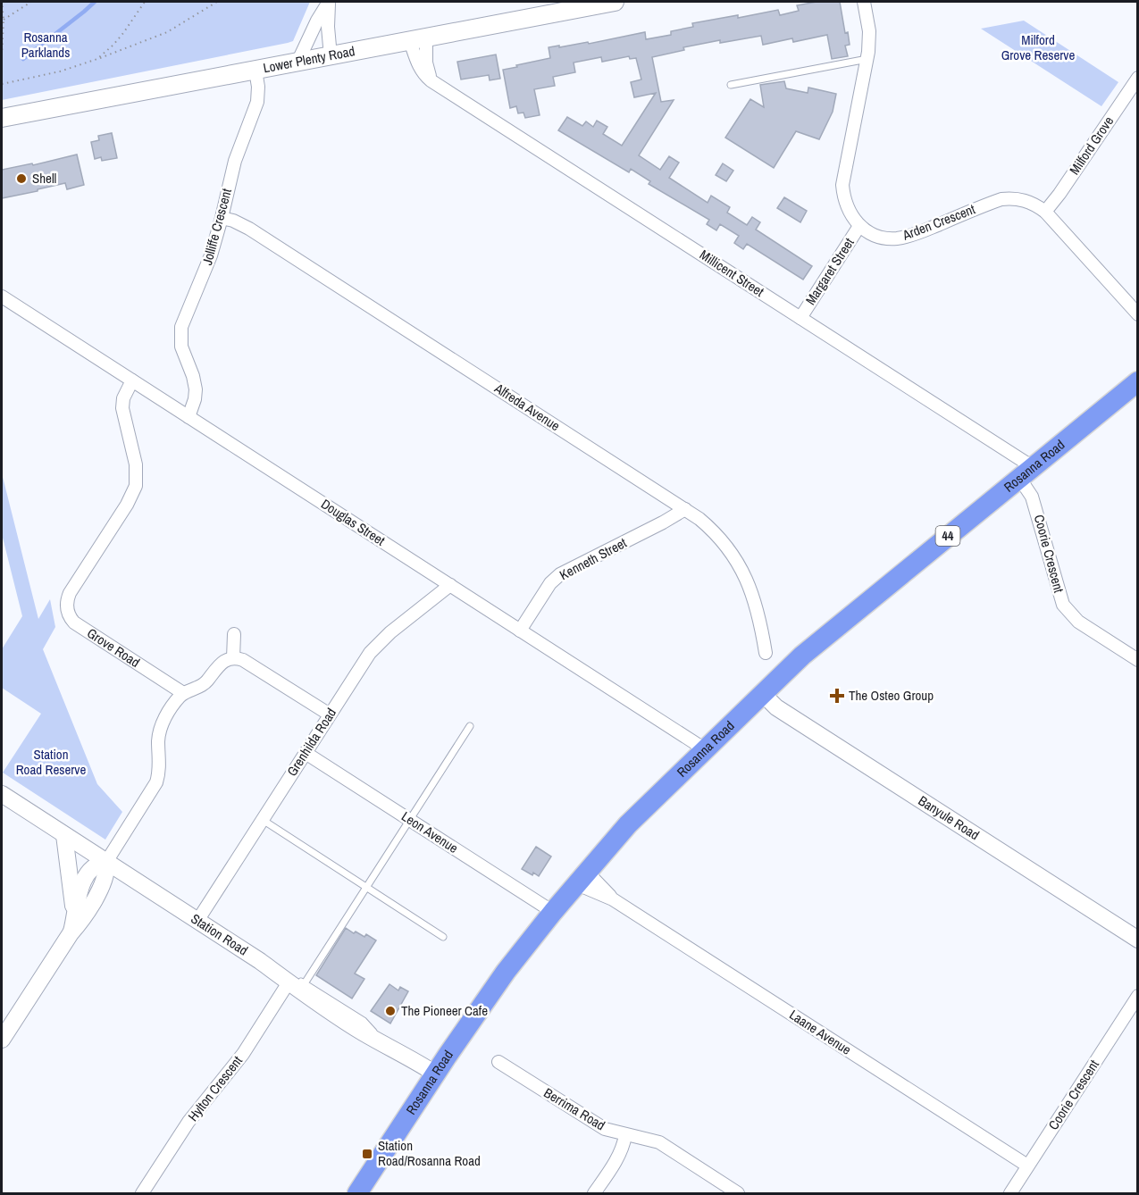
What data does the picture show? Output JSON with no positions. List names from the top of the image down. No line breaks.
{"streets":{"highway":["Rosanna Road","44"],"main road":["Lower Plenty Road"],"street":["Milford Grove","Arden Crescent","Jolliffe Crescent","Margaret Street","Millicent Street","Alfreda Avenue","Douglas Street","Coorie Crescent","Kenneth Street","Grove Road","Grenhilda Road","Banyule Road","Leon Avenue","Station Road","Laane Avenue","Hylton Crescent","Berrima Road"]},"crossings":[["Lower Plenty Road","Jolliffe Crescent"],["Lower Plenty Road","Millicent Street"],["Milford Grove","Arden Crescent"],["Arden Crescent","Margaret Street"],["Jolliffe Crescent","Alfreda Avenue"],["Jolliffe Crescent","Douglas Street"],["Margaret Street","Millicent Street"],["Millicent Street","Rosanna Road"],["Millicent Street","Coorie Crescent"],["Alfreda Avenue","Kenneth Street"],["Rosanna Road","Douglas Street"],["Rosanna Road","Coorie Crescent"],["Rosanna Road","Banyule Road"],["Rosanna Road","Leon Avenue"],["Rosanna Road","Station Road"],["Rosanna Road","Laane Avenue"],["Douglas Street","Kenneth Street"],["Douglas Street","Grove Road"],["Douglas Street","Grenhilda Road"],["Coorie Crescent","Laane Avenue"],["Grenhilda Road","Leon Avenue"],["Grenhilda Road","Station Road"],["Station Road","Hylton Crescent"]],"parks":["Rosanna Parklands","Milford Grove Reserve","Station Road Reserve"],"places":{"other":["Shell","The Pioneer Cafe"],"health":["The Osteo Group"],"transit":["Station Road/Rosanna Road"]}}
